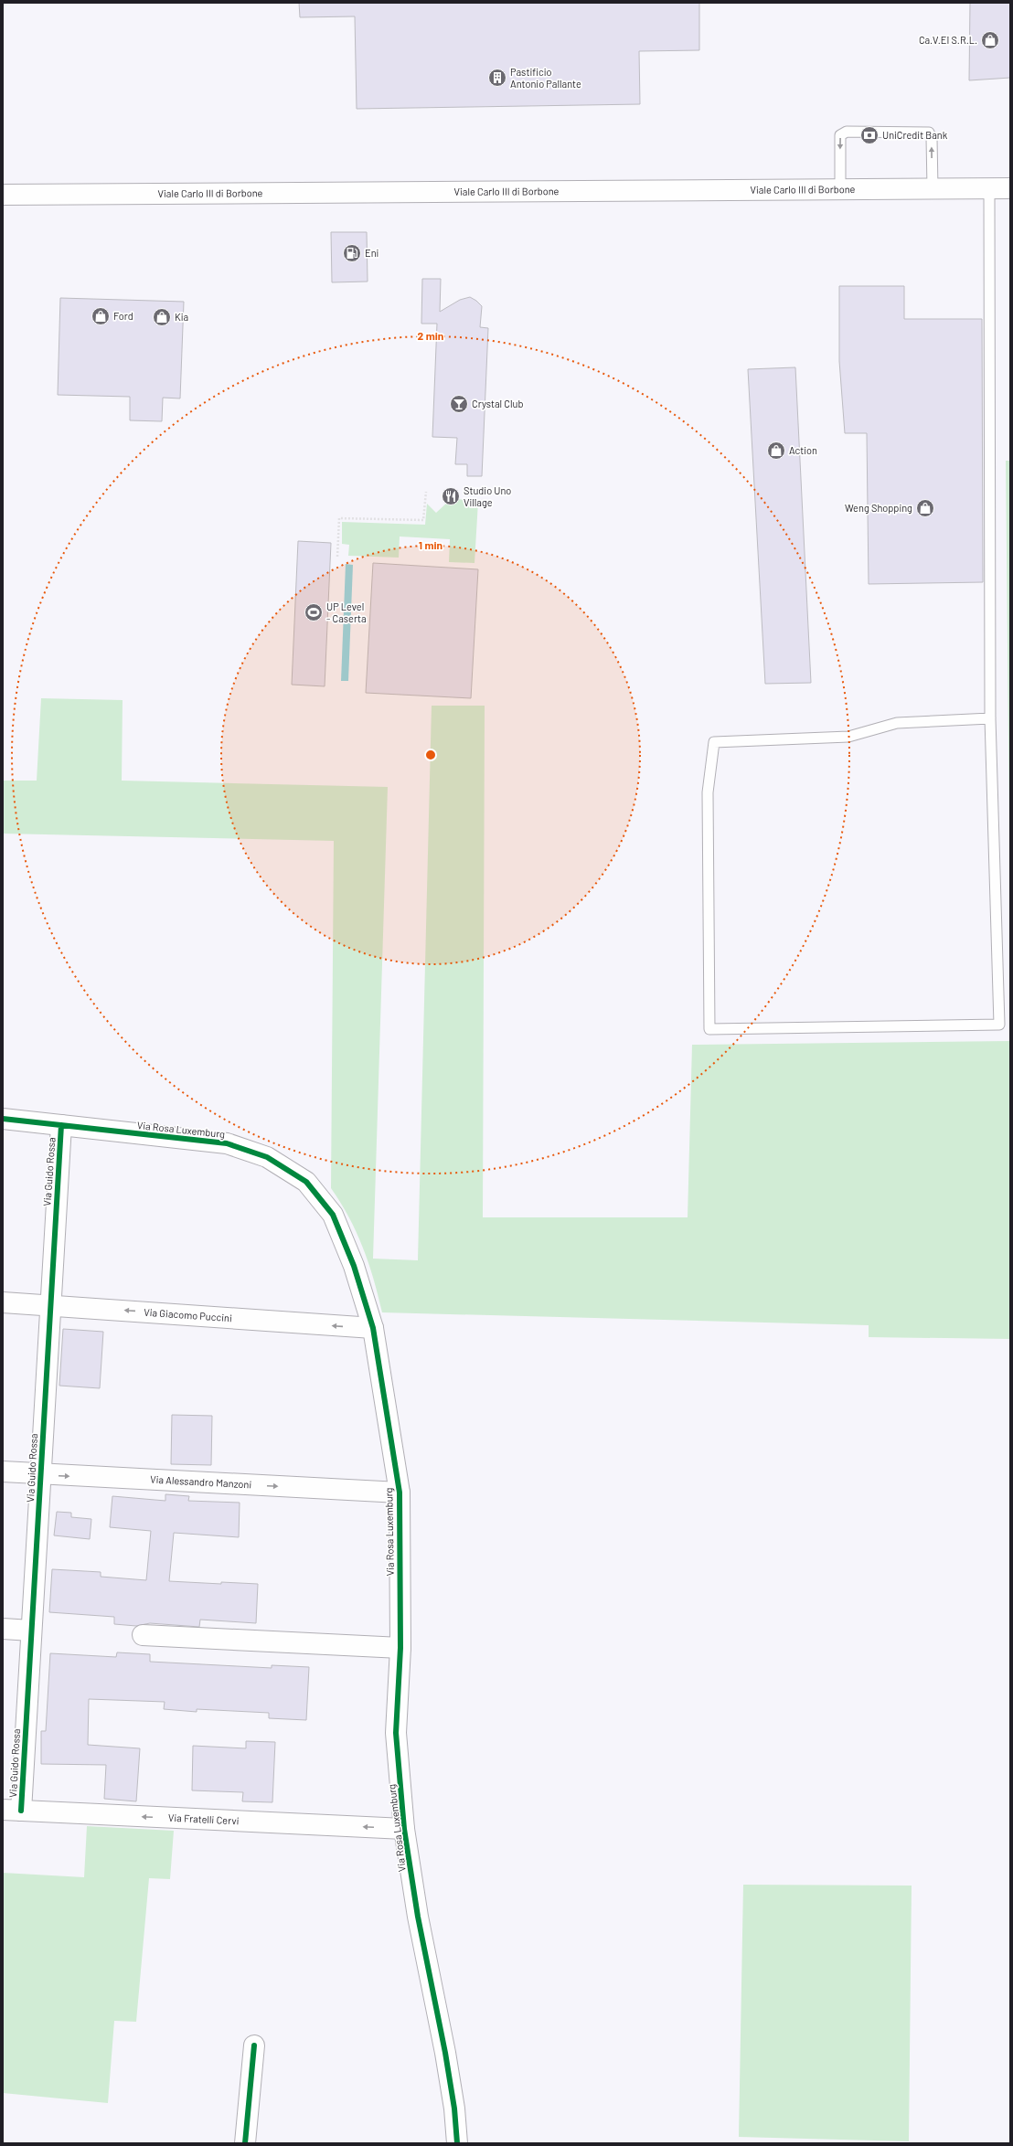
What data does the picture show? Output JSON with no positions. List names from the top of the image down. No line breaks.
{"streets":{"street":["Viale Carlo III di Borbone","Via Rosa Luxemburg","Via Guido Rossa","Via Giacomo Puccini","Via Alessandro Manzoni","Via Fratelli Cervi"]},"crossings":[["Via Rosa Luxemburg","Via Guido Rossa"],["Via Rosa Luxemburg","Via Giacomo Puccini"],["Via Rosa Luxemburg","Via Alessandro Manzoni"],["Via Rosa Luxemburg","Via Fratelli Cervi"],["Via Guido Rossa","Via Giacomo Puccini"],["Via Guido Rossa","Via Alessandro Manzoni"],["Via Guido Rossa","Via Fratelli Cervi"]],"one_way":["Via Giacomo Puccini"],"places":{"shop":["Ca.V.EI S.R.L.","Ford","Kia","Action","Weng Shopping"],"building":["Pastificio Antonio Pallante"],"bank":["UniCredit Bank"],"fuel station":["Eni"],"bar":["Crystal Club"],"restaurant":["Studio Uno Village"],"sports":["UP Level - Caserta"]},"rings":["2 min","1 min"]}
